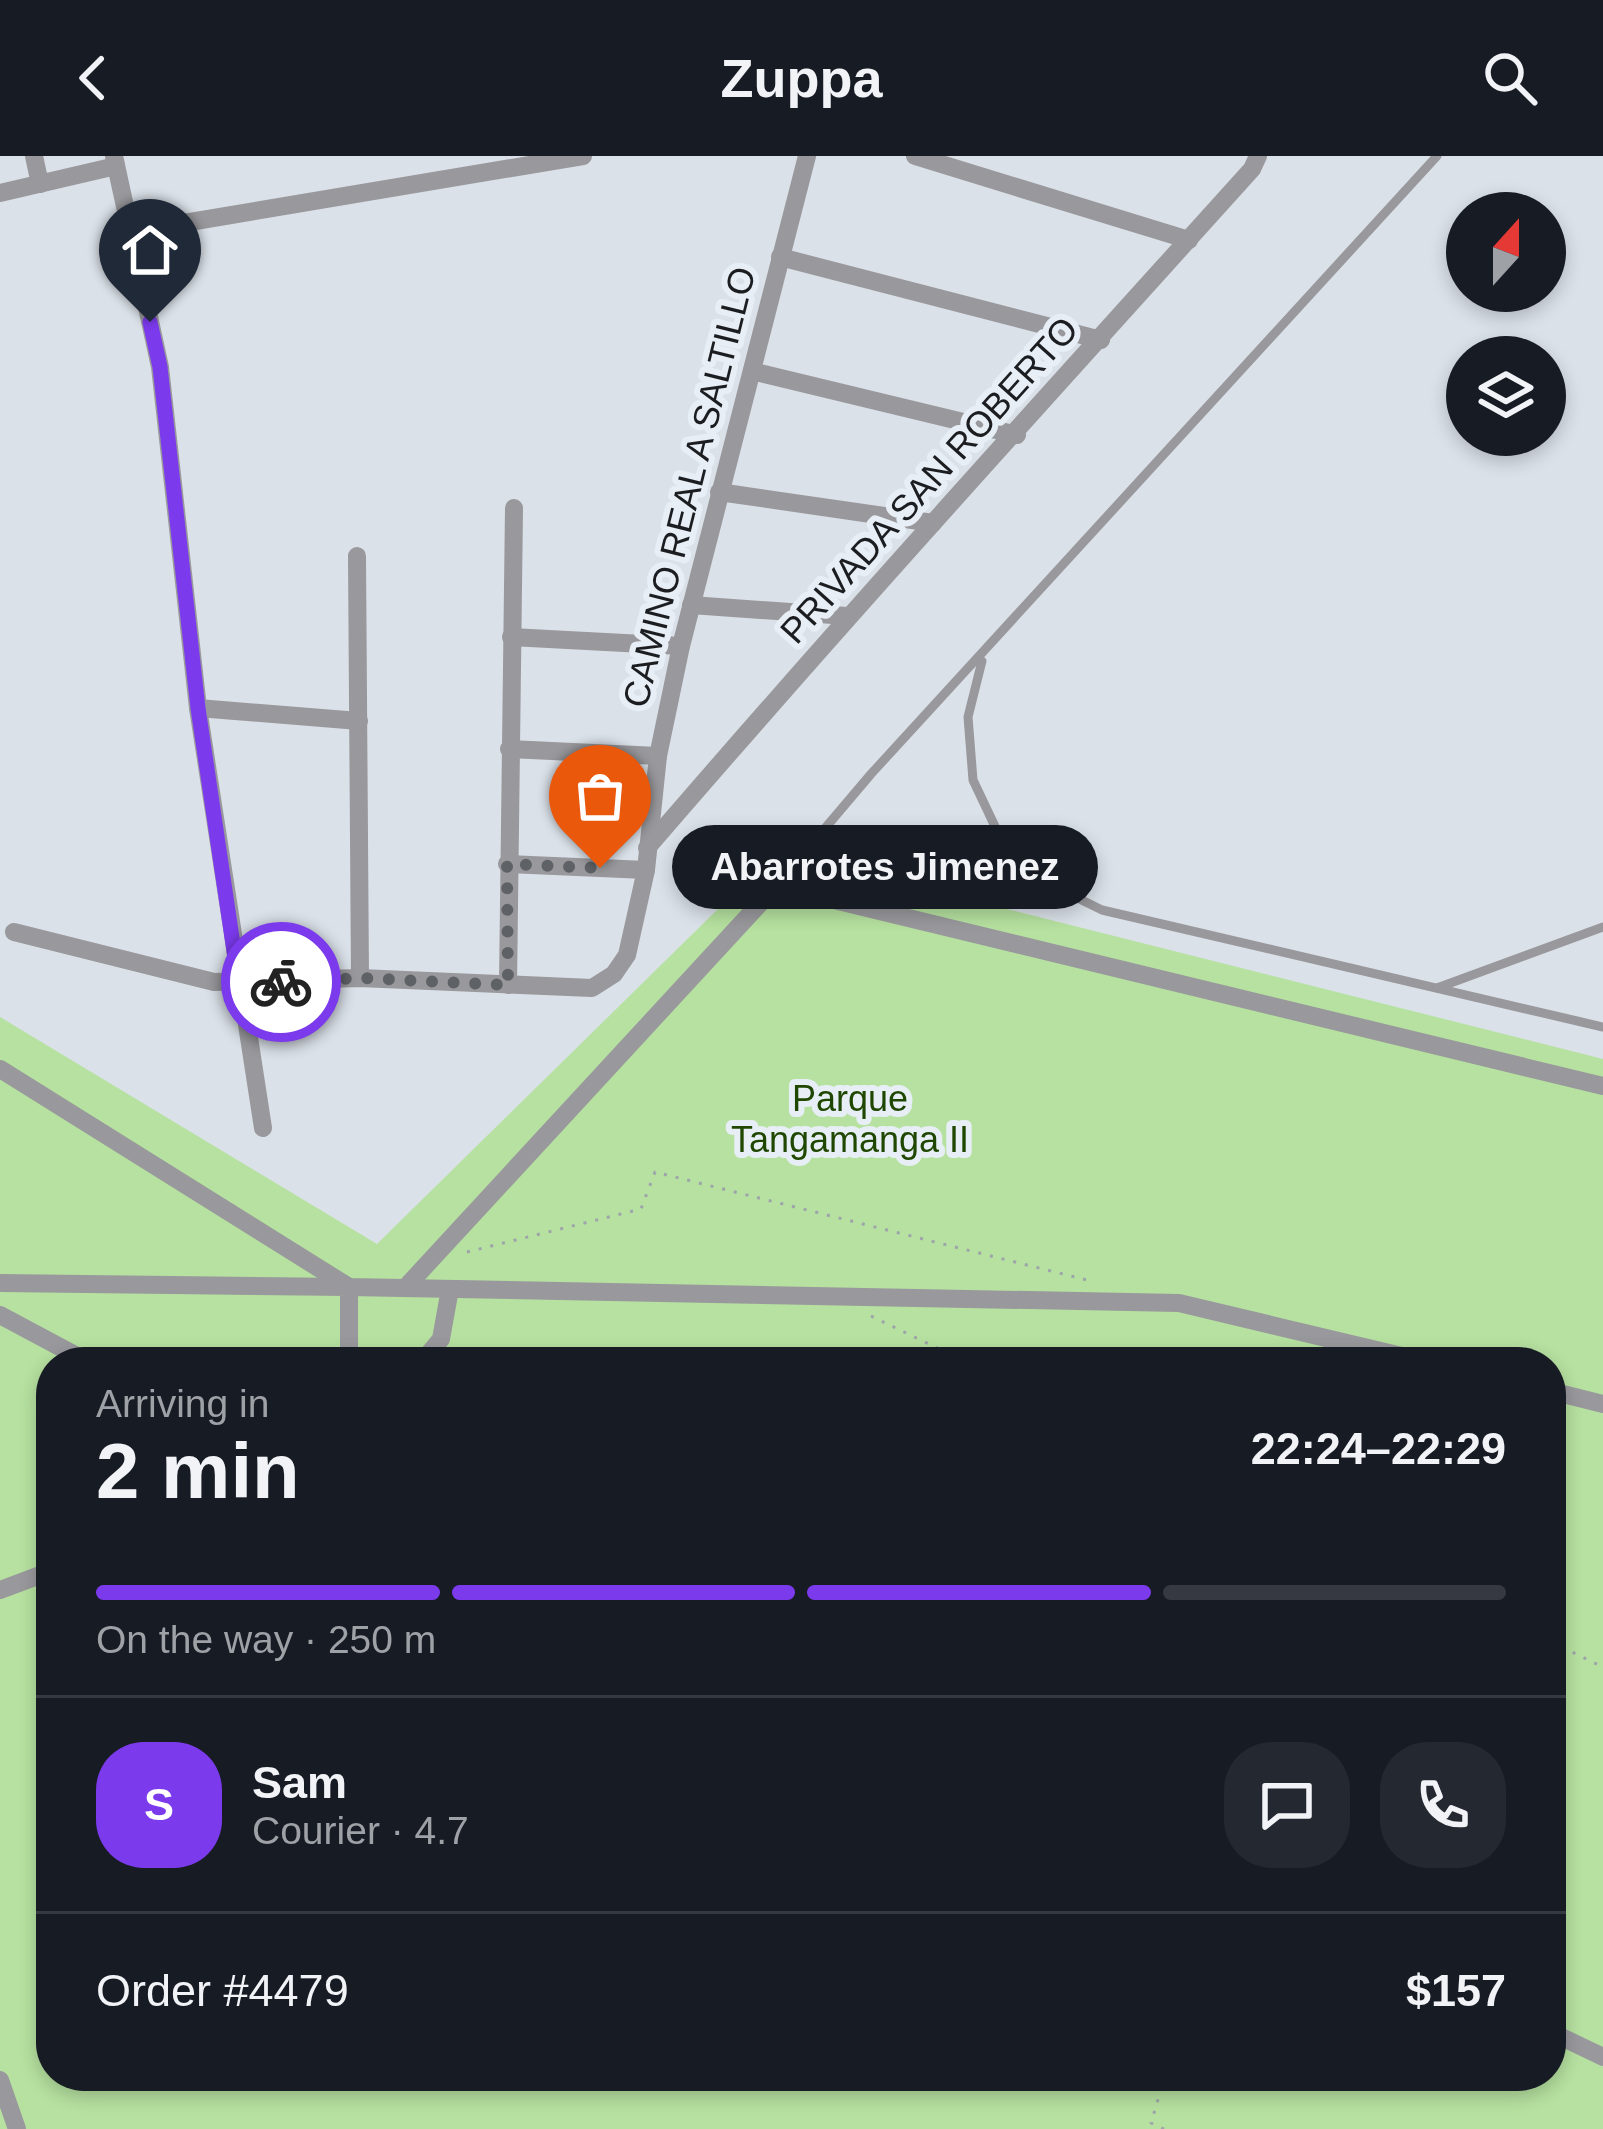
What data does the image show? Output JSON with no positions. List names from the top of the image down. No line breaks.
{"streets":{"street":["PRIVADA SAN ROBERTO","CAMINO REAL A SALTILLO"]},"crossings":[["PRIVADA SAN ROBERTO","CAMINO REAL A SALTILLO"]],"parks":["Parque Tangamanga II"],"places":["Abarrotes Jimenez"],"north":"top","page":{"header":"Zuppa","bubble":"Abarrotes Jimenez","heading":["2 min","Arriving in","22:24–22:29"],"panel":["Sam","Courier · 4.7","Order #4479","$157"],"bar":"On the way · 250 m","round":"S"}}
